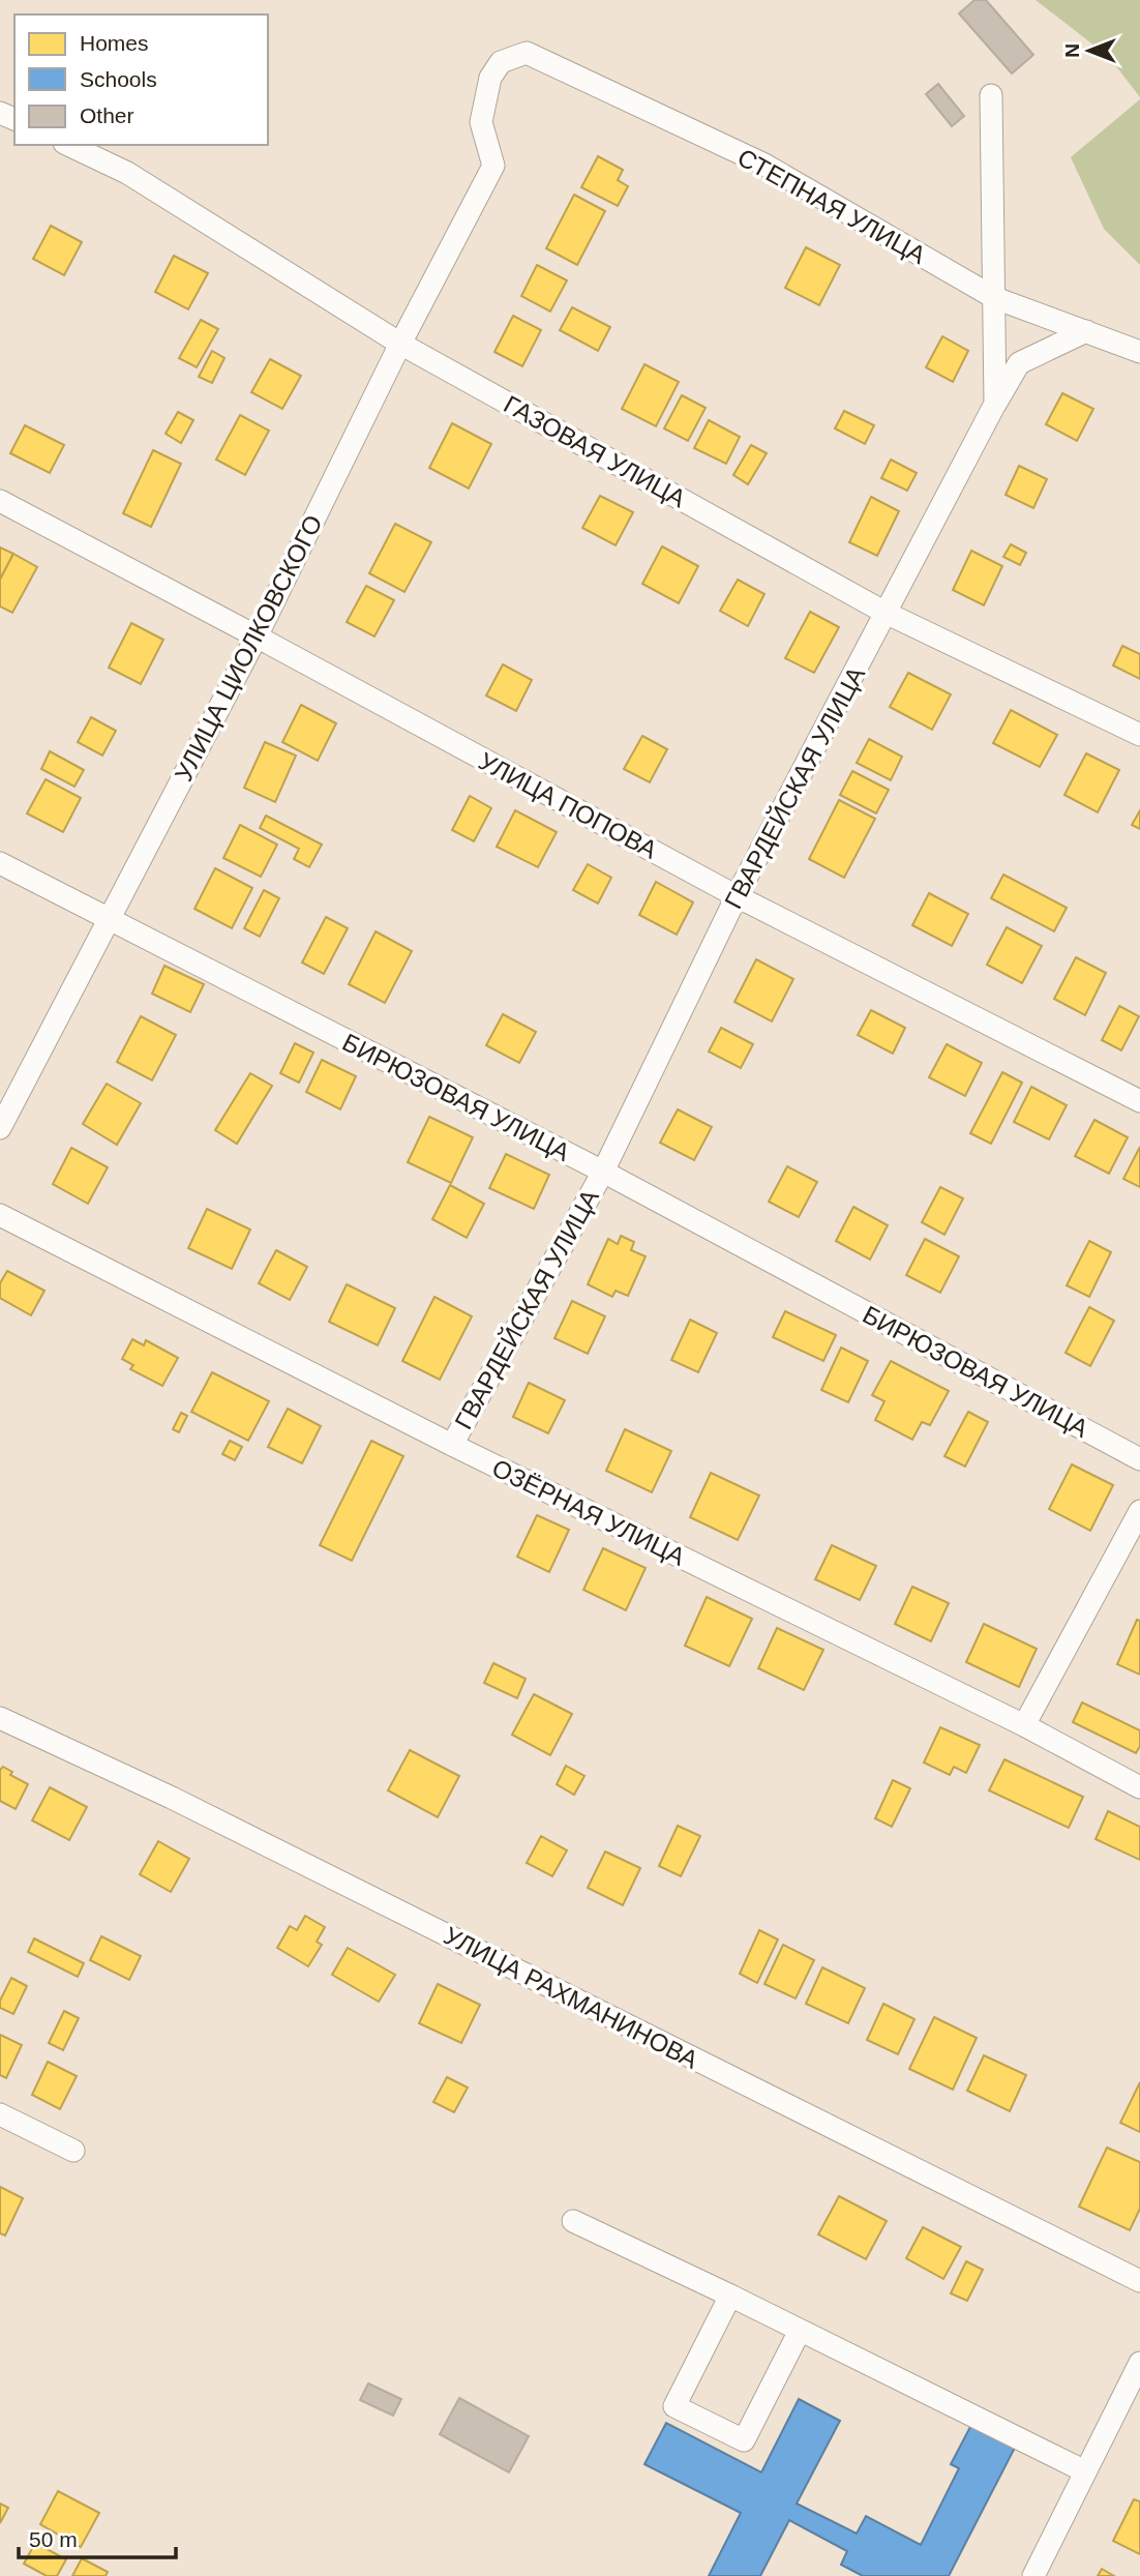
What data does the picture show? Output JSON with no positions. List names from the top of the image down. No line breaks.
{"streets":{"street":["СТЕПНАЯ УЛИЦА","ГАЗОВАЯ УЛИЦА","УЛИЦА ЦИОЛКОВСКОГО","ГВАРДЕЙСКАЯ УЛИЦА","УЛИЦА ПОПОВА","БИРЮЗОВАЯ УЛИЦА","ОЗЁРНАЯ УЛИЦА","УЛИЦА РАХМАНИНОВА"]},"crossings":[["СТЕПНАЯ УЛИЦА","УЛИЦА ЦИОЛКОВСКОГО"],["СТЕПНАЯ УЛИЦА","ГВАРДЕЙСКАЯ УЛИЦА"],["ГАЗОВАЯ УЛИЦА","УЛИЦА ЦИОЛКОВСКОГО"],["ГАЗОВАЯ УЛИЦА","ГВАРДЕЙСКАЯ УЛИЦА"],["УЛИЦА ЦИОЛКОВСКОГО","УЛИЦА ПОПОВА"],["УЛИЦА ЦИОЛКОВСКОГО","БИРЮЗОВАЯ УЛИЦА"],["ГВАРДЕЙСКАЯ УЛИЦА","УЛИЦА ПОПОВА"],["ГВАРДЕЙСКАЯ УЛИЦА","БИРЮЗОВАЯ УЛИЦА"],["ГВАРДЕЙСКАЯ УЛИЦА","ОЗЁРНАЯ УЛИЦА"]],"legend":["Homes","Schools","Other"],"scale_bar":"50 m","north":"left"}
